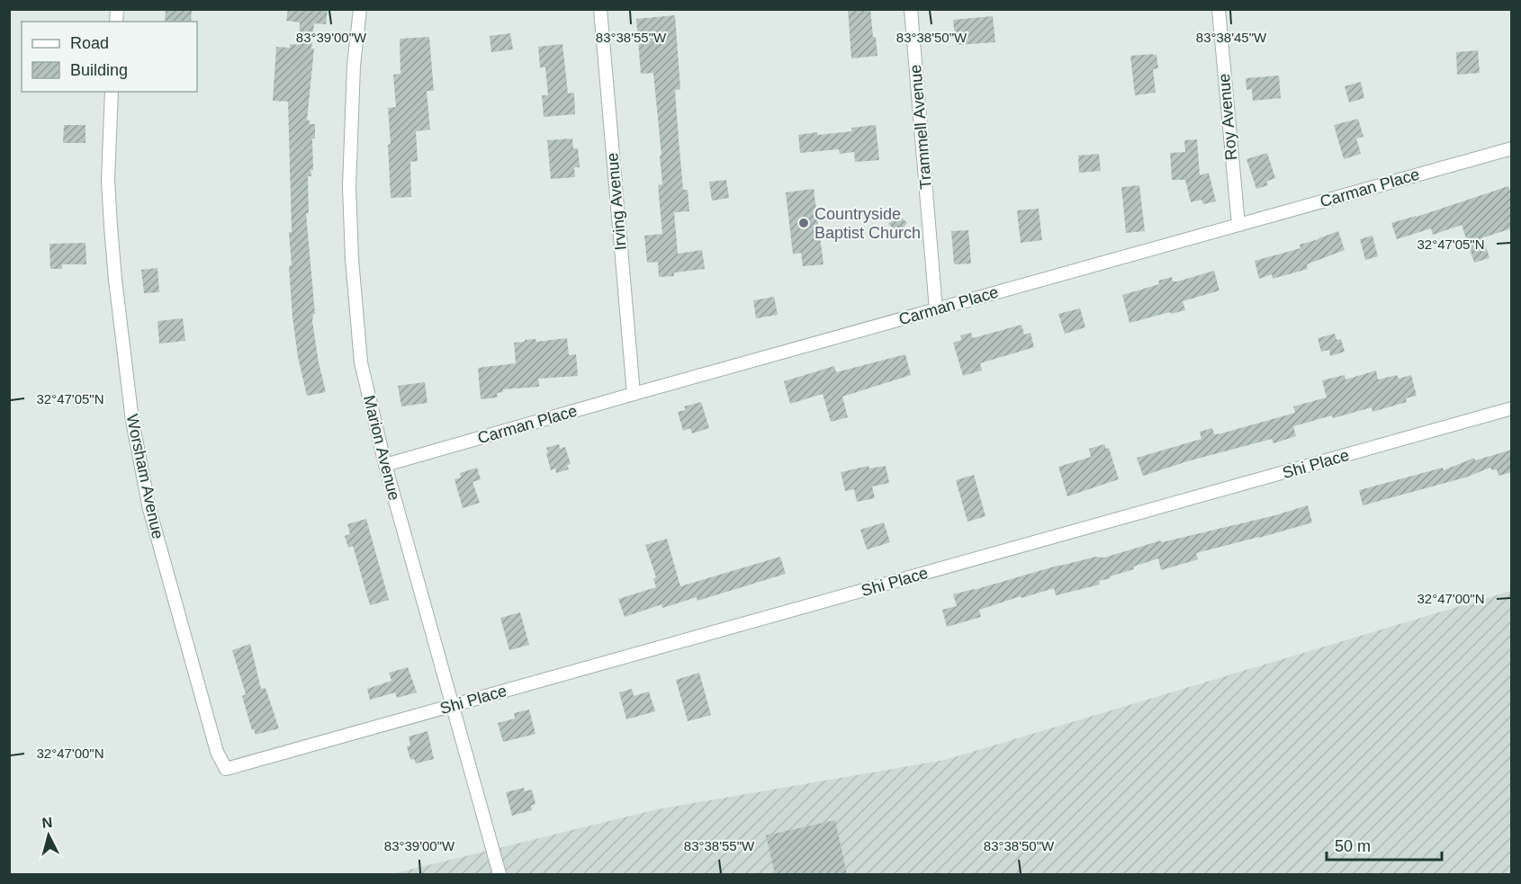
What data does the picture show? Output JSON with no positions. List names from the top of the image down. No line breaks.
{"streets":{"street":["Roy Avenue","Trammell Avenue","Carman Place","Irving Avenue","Marion Avenue","Shi Place","Worsham Avenue"]},"crossings":[["Roy Avenue","Carman Place"],["Trammell Avenue","Carman Place"],["Carman Place","Irving Avenue"],["Carman Place","Marion Avenue"],["Marion Avenue","Shi Place"],["Shi Place","Worsham Avenue"]],"places":["Countryside Baptist Church"],"legend":["Road","Building"],"scale_bar":"50 m","north":"top","coordinates":["83°39'00\"W","83°38'55\"W","83°38'50\"W","83°38'45\"W","32°47'05\"N","32°47'00\"N"]}
